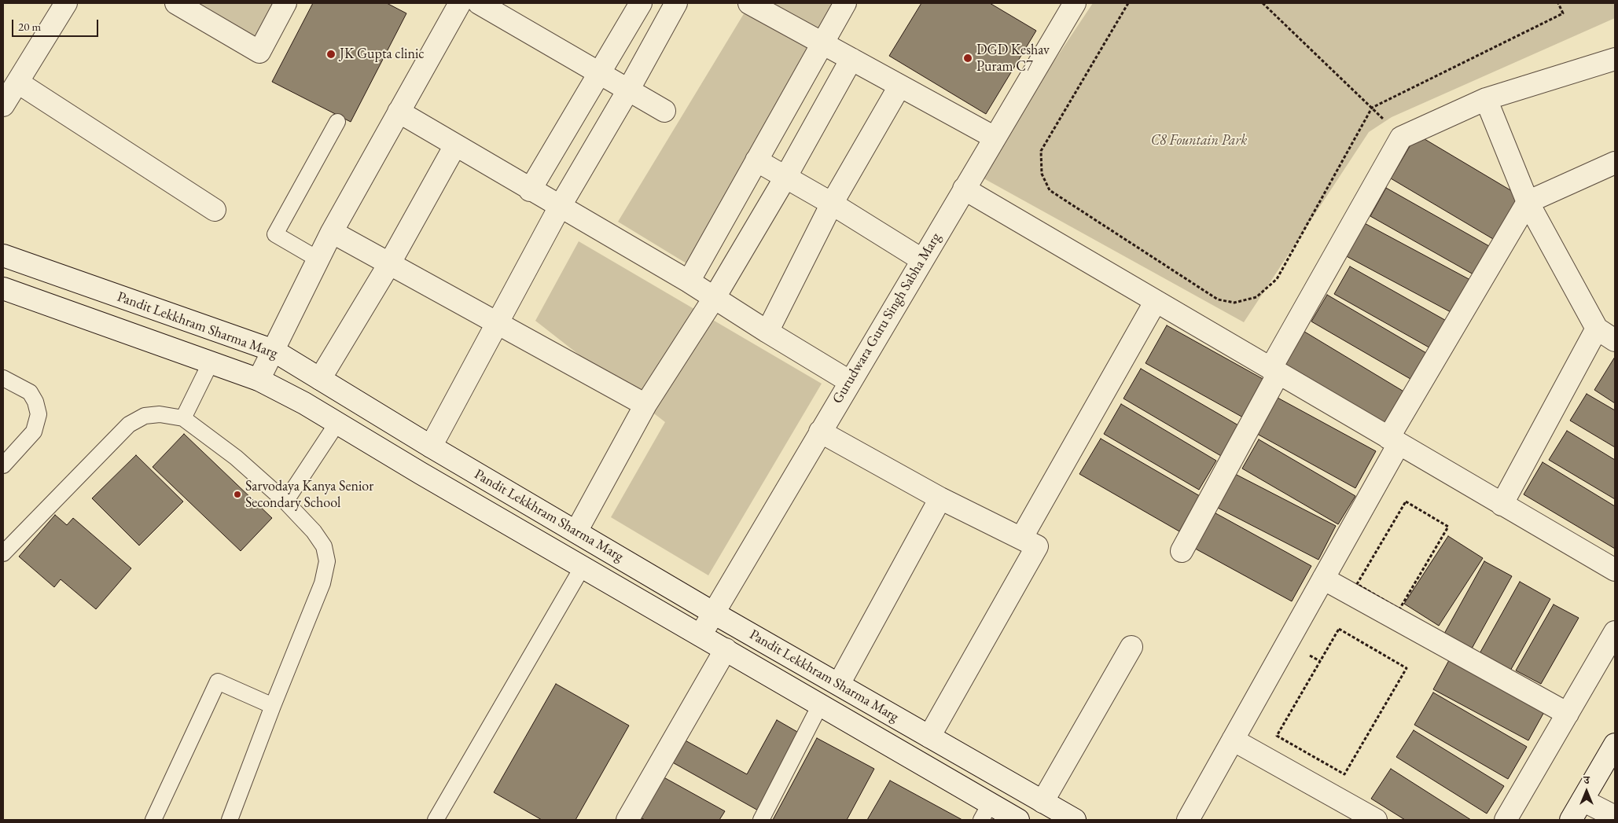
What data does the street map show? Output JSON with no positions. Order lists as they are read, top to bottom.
{
  "streets": {
    "street": ["Gurudwara Guru Singh Sabha Marg", "Pandit Lekkhram Sharma Marg"]
  },
  "crossings": [
    ["Gurudwara Guru Singh Sabha Marg", "Pandit Lekkhram Sharma Marg"]
  ],
  "parks": ["C8 Fountain Park"],
  "places": ["JK Gupta clinic", "DGD Keshav Puram C7", "Sarvodaya Kanya Senior Secondary School"],
  "scale_bar": "20 m",
  "north": "top"
}
